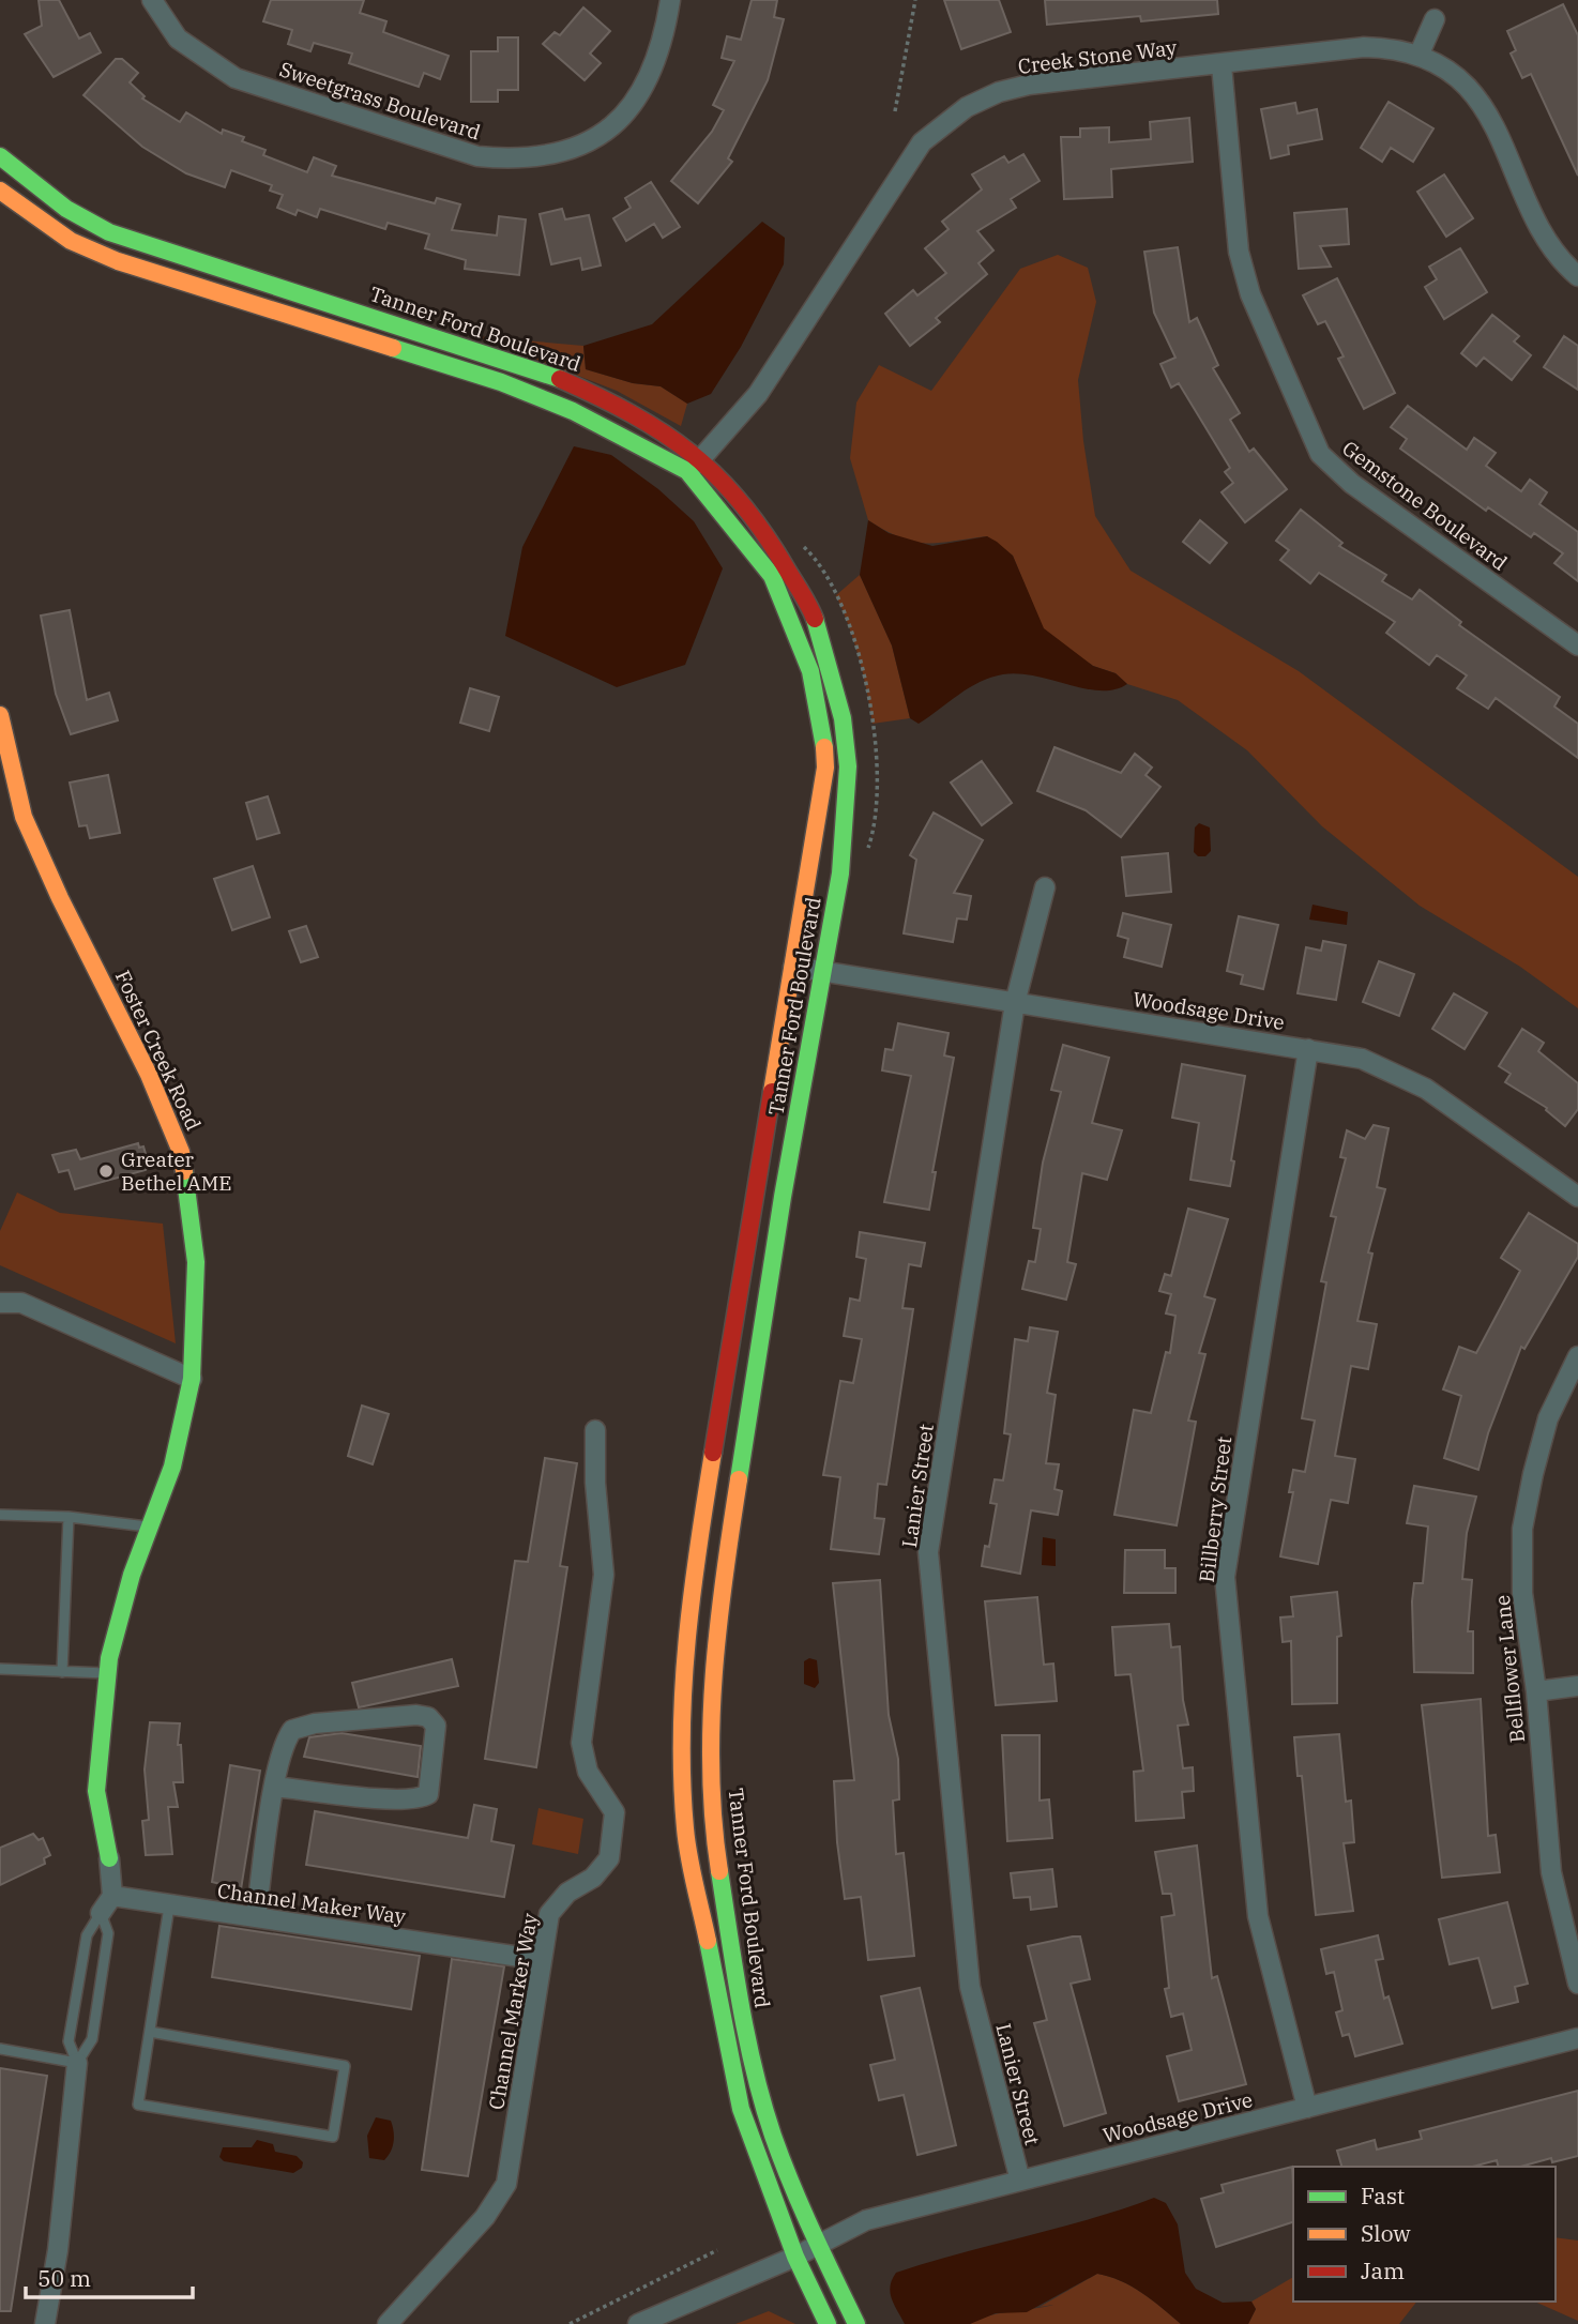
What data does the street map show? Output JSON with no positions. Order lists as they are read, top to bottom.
{
  "streets": {
    "street": [
      "Creek Stone Way",
      "Sweetgrass Boulevard",
      "Tanner Ford Boulevard",
      "Gemstone Boulevard",
      "Woodsage Drive",
      "Foster Creek Road",
      "Lanier Street",
      "Billberry Street",
      "Bellflower Lane",
      "Channel Maker Way",
      "Channel Marker Way"
    ]
  },
  "crossings": [
    ["Creek Stone Way", "Tanner Ford Boulevard"],
    ["Creek Stone Way", "Gemstone Boulevard"],
    ["Tanner Ford Boulevard", "Woodsage Drive"],
    ["Woodsage Drive", "Lanier Street"],
    ["Woodsage Drive", "Billberry Street"],
    ["Channel Maker Way", "Channel Marker Way"]
  ],
  "places": ["Greater Bethel AME"],
  "legend": ["Fast", "Slow", "Jam"],
  "scale_bar": "50 m"
}
